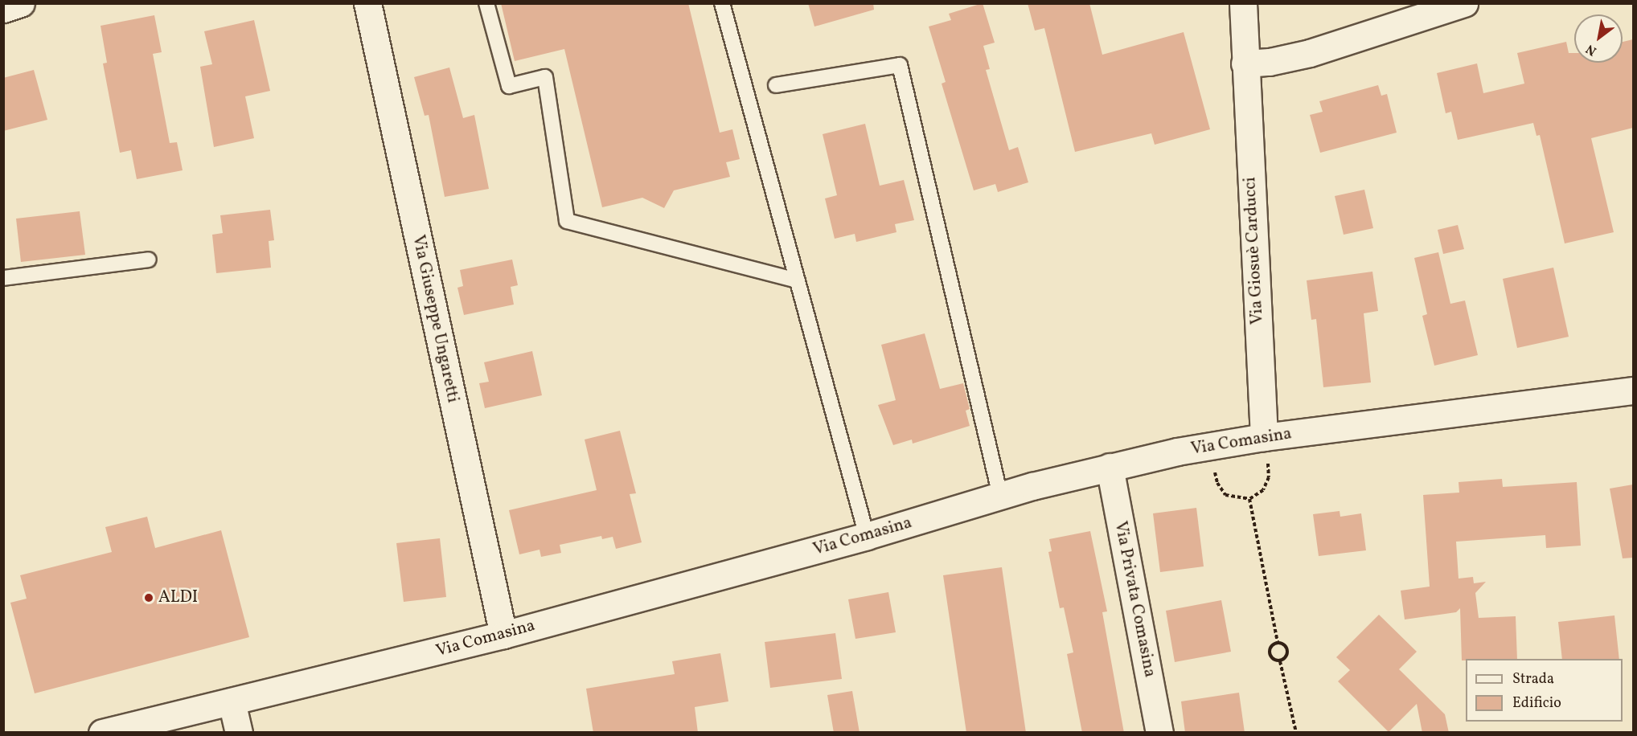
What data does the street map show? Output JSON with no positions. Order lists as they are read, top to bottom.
{
  "streets": {
    "street": [
      "Via Giosuè Carducci",
      "Via Giuseppe Ungaretti",
      "Via Comasina",
      "Via Privata Comasina"
    ]
  },
  "crossings": [
    ["Via Giosuè Carducci", "Via Comasina"],
    ["Via Giuseppe Ungaretti", "Via Comasina"],
    ["Via Comasina", "Via Privata Comasina"]
  ],
  "places": ["ALDI"],
  "legend": ["Strada", "Edificio"],
  "north": "bottom left"
}
